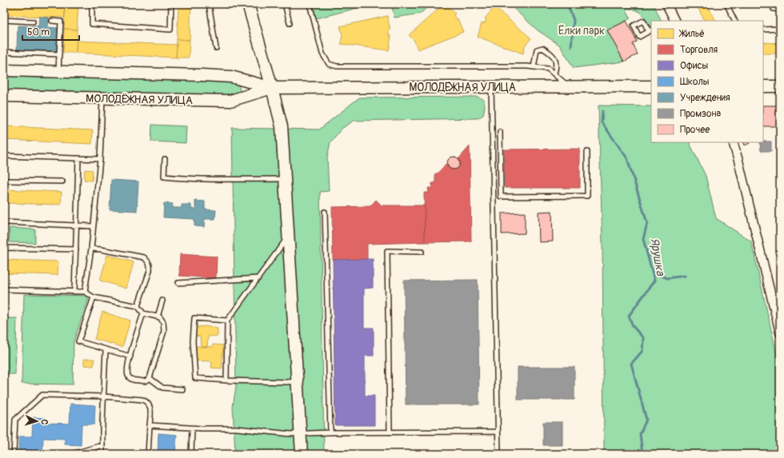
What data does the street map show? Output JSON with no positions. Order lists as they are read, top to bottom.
{
  "streets": {
    "main road": ["МОЛОДЁЖНАЯ УЛИЦА"]
  },
  "water": ["Ярушка"],
  "parks": ["Ёлки парк"],
  "legend": [
    "Жильё",
    "Торговля",
    "Офисы",
    "Школы",
    "Учреждения",
    "Промзона",
    "Прочее"
  ],
  "scale_bar": "50 m",
  "north": "right"
}
